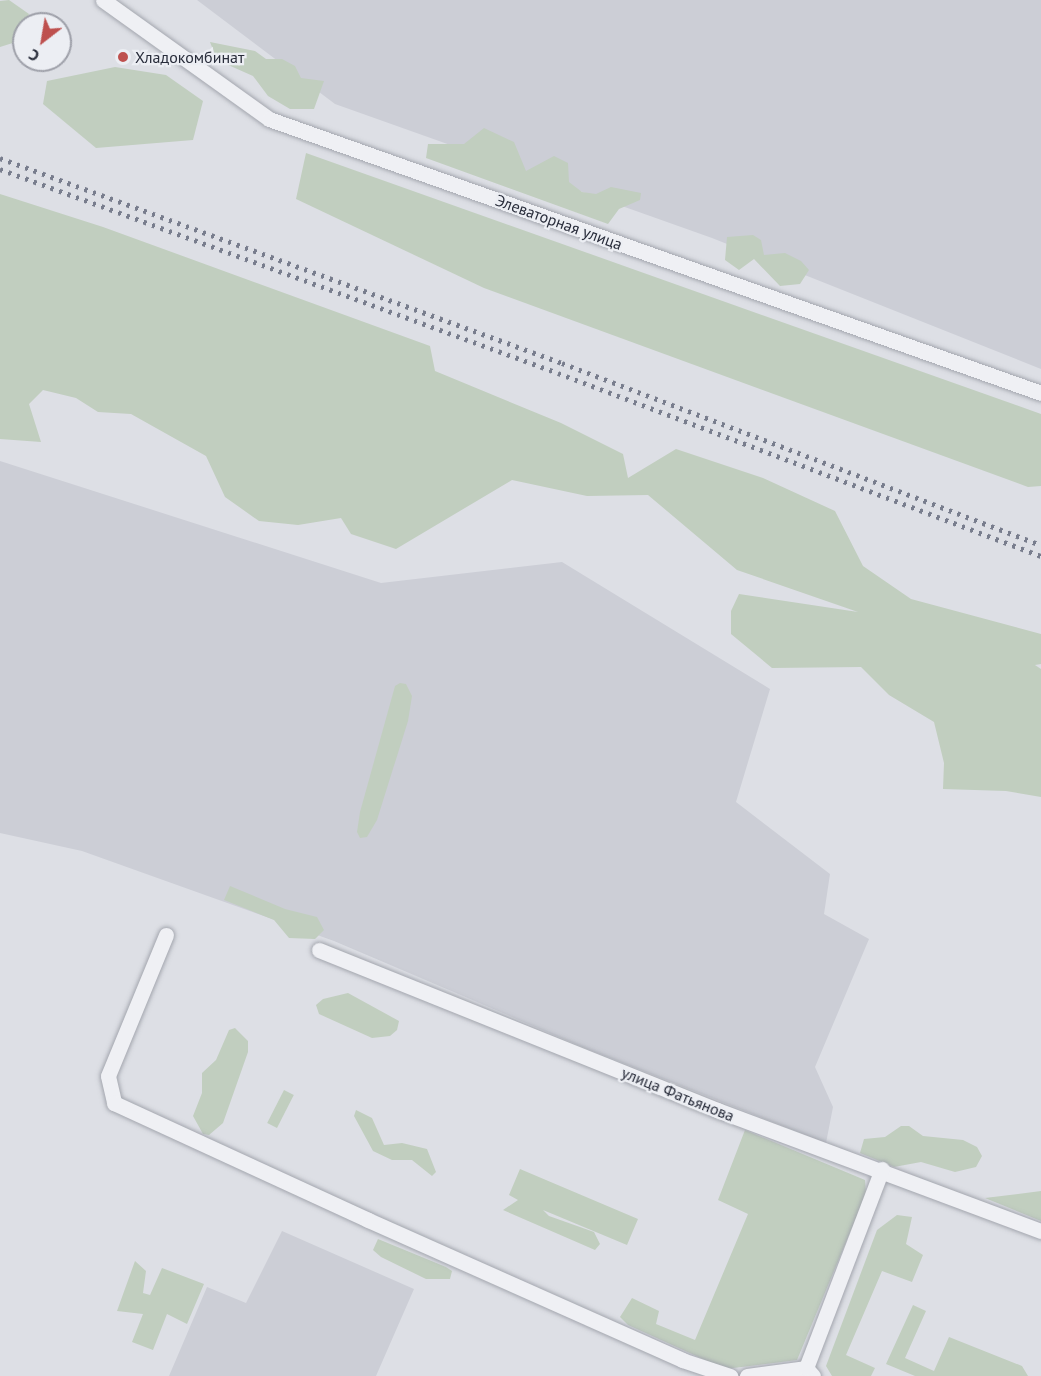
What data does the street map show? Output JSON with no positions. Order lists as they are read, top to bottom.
{
  "streets": {
    "street": ["Элеваторная улица", "улица Фатьянова"]
  },
  "places": ["Хладокомбинат"],
  "north": "bottom left"
}
